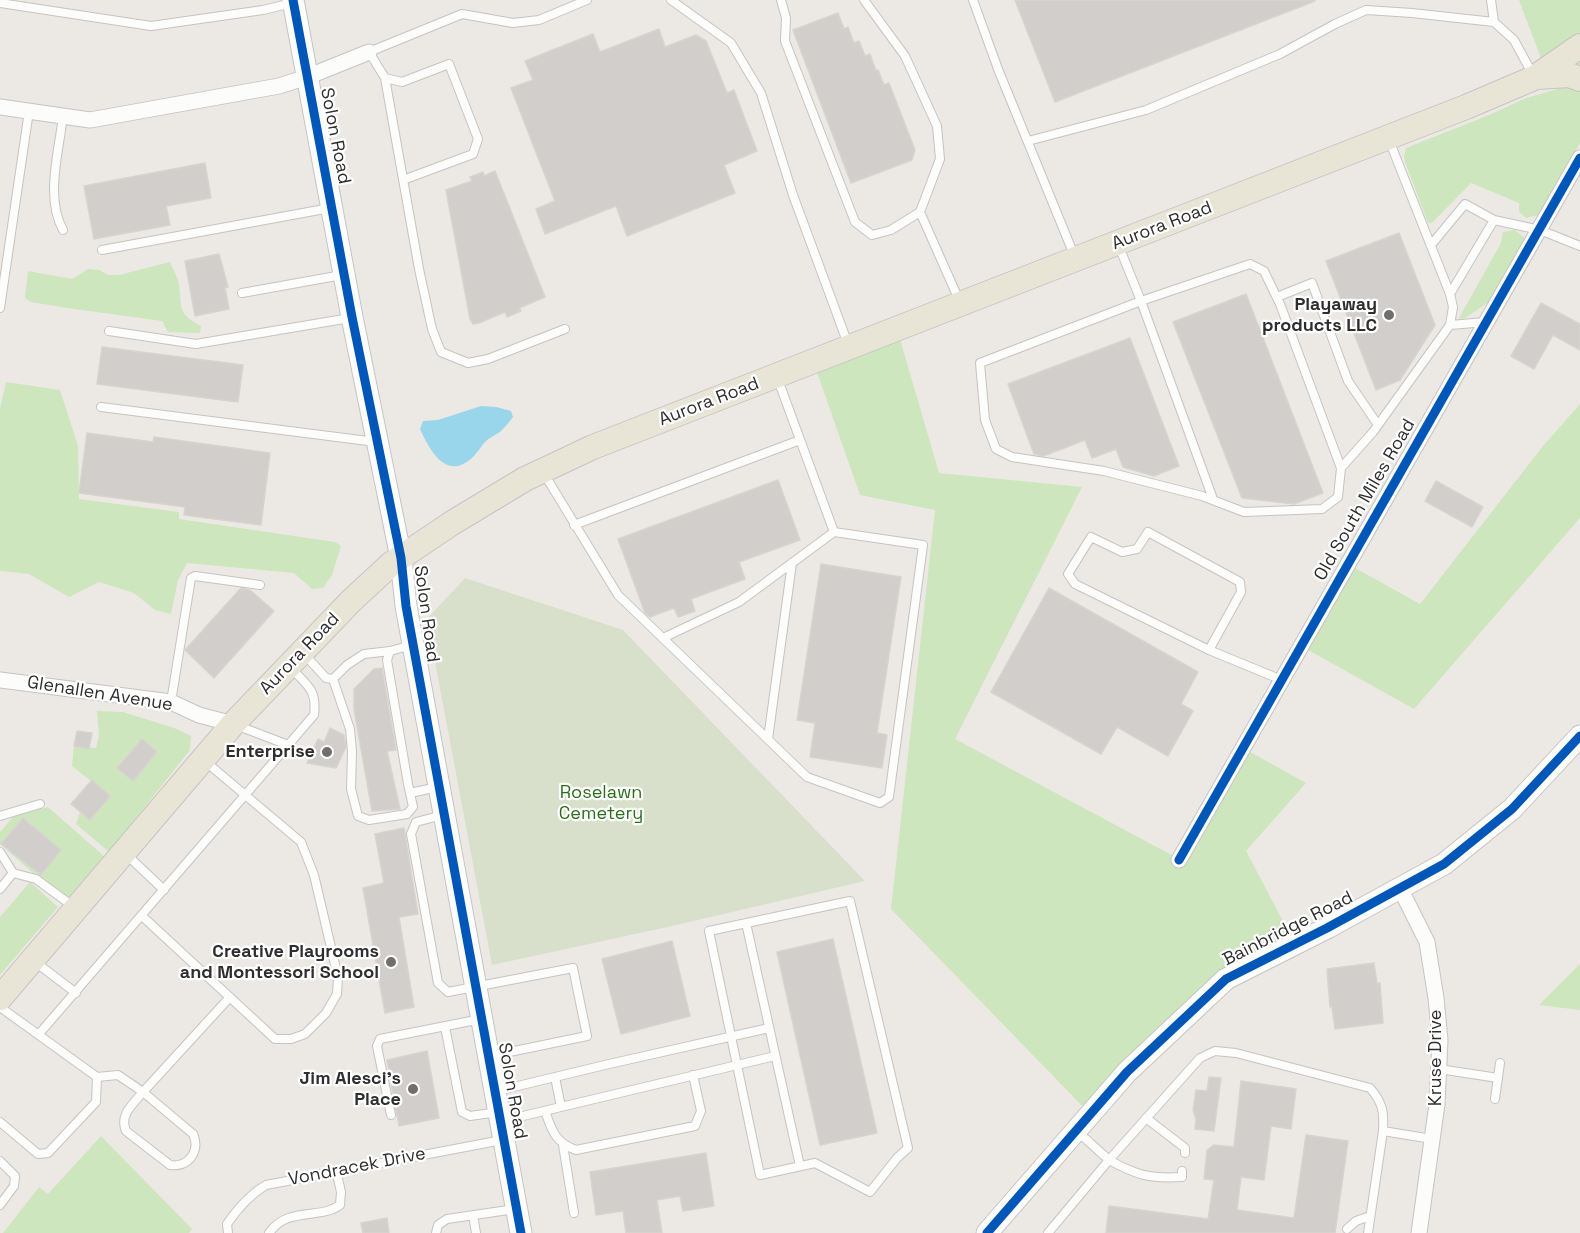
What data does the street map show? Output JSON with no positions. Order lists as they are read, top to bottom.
{
  "streets": {
    "main road": ["Aurora Road"],
    "street": [
      "Solon Road",
      "Old South Miles Road",
      "Glenallen Avenue",
      "Bainbridge Road",
      "Kruse Drive"
    ],
    "lane": ["Vondracek Drive"]
  },
  "crossings": [
    ["Solon Road", "Aurora Road"],
    ["Solon Road", "Vondracek Drive"],
    ["Aurora Road", "Glenallen Avenue"],
    ["Bainbridge Road", "Kruse Drive"]
  ],
  "parks": ["Roselawn Cemetery"],
  "places": [
    "Playaway products LLC",
    "Enterprise",
    "Creative Playrooms and Montessori School",
    "Jim Alesci's Place"
  ]
}
